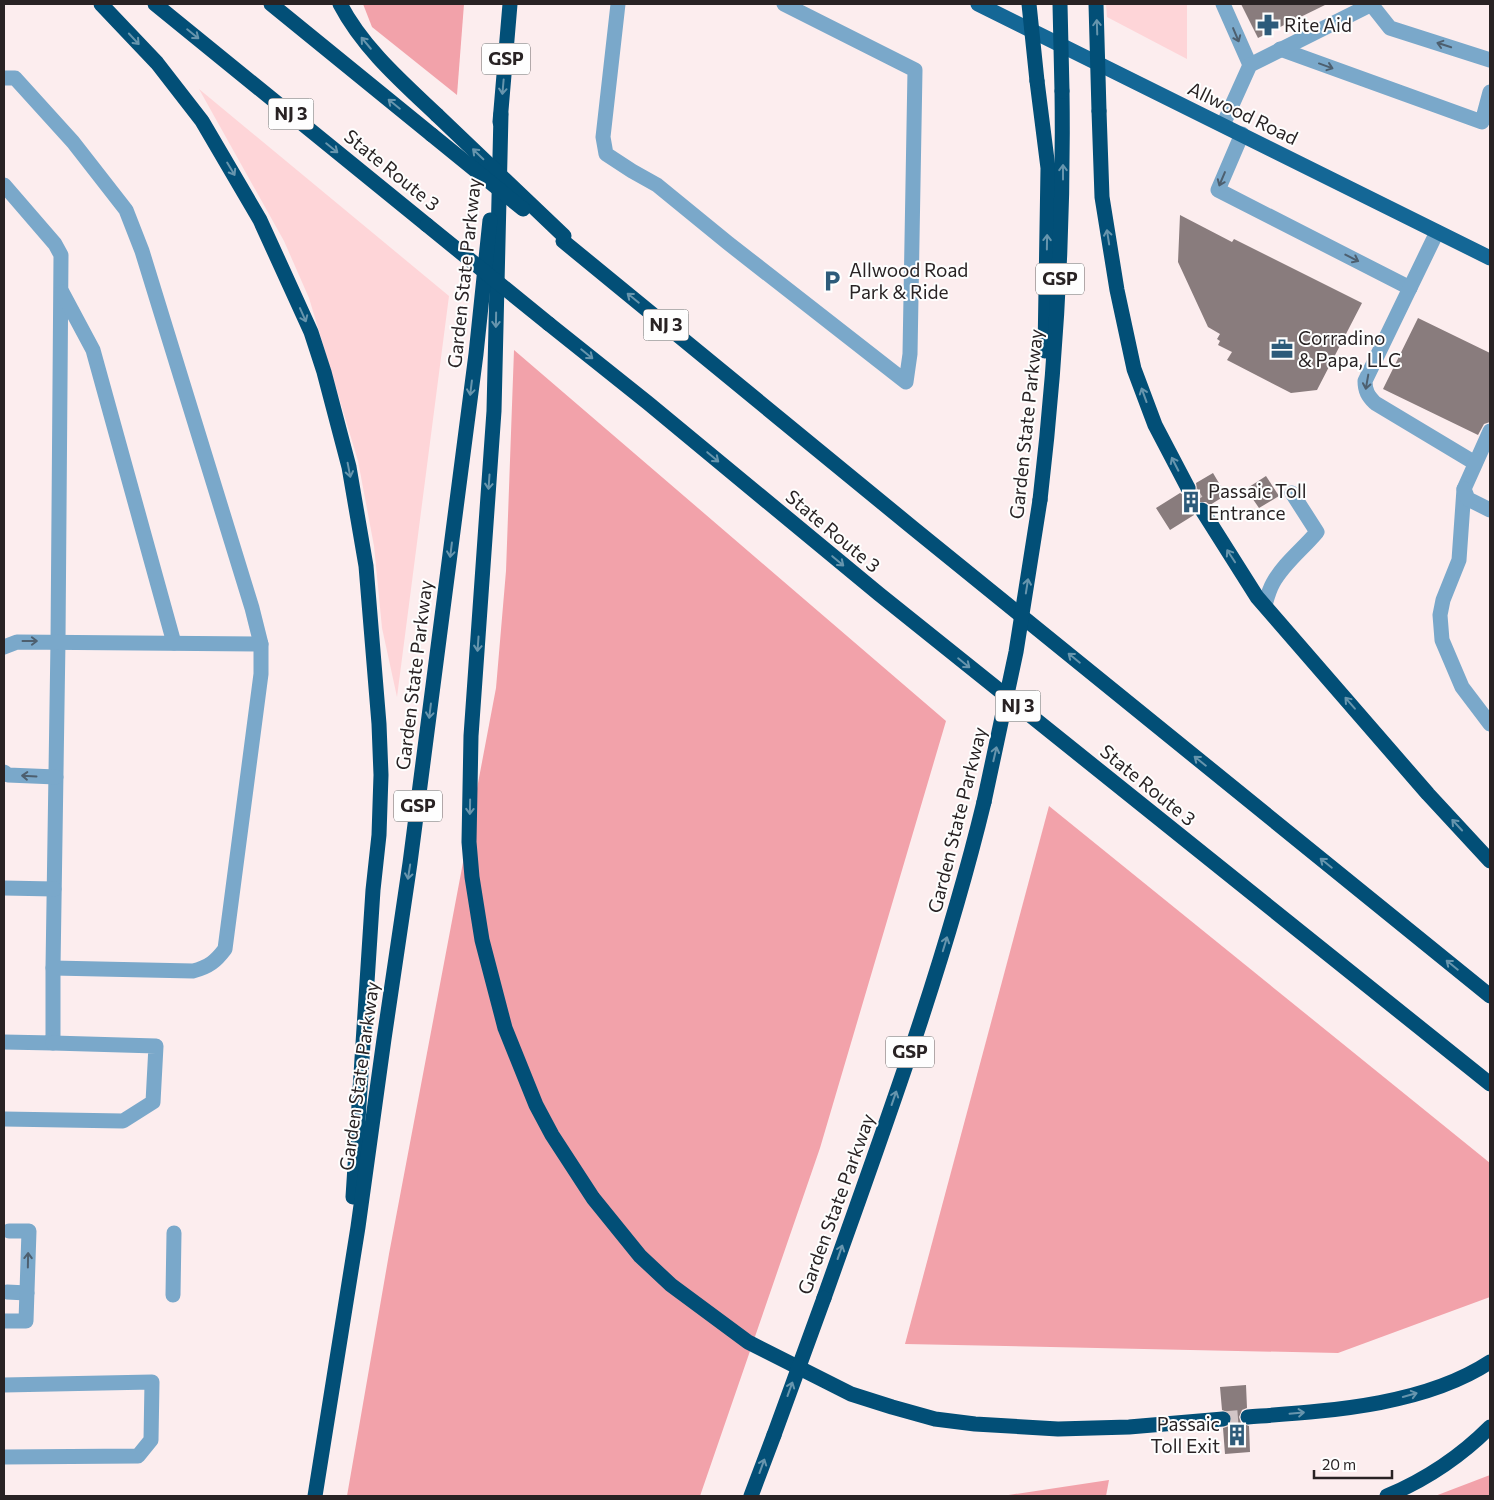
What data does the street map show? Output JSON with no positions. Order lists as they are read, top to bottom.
{
  "streets": {
    "highway": [
      "GSP",
      "NJ 3",
      "State Route 3",
      "Garden State Parkway"
    ],
    "main road": ["Allwood Road"]
  },
  "places": {
    "pharmacy": ["Rite Aid"],
    "parking": ["Allwood Road Park & Ride"],
    "office": ["Corradino & Papa, LLC"],
    "building": ["Passaic Toll Entrance", "Passaic Toll Exit"]
  },
  "scale_bar": "20 m"
}
